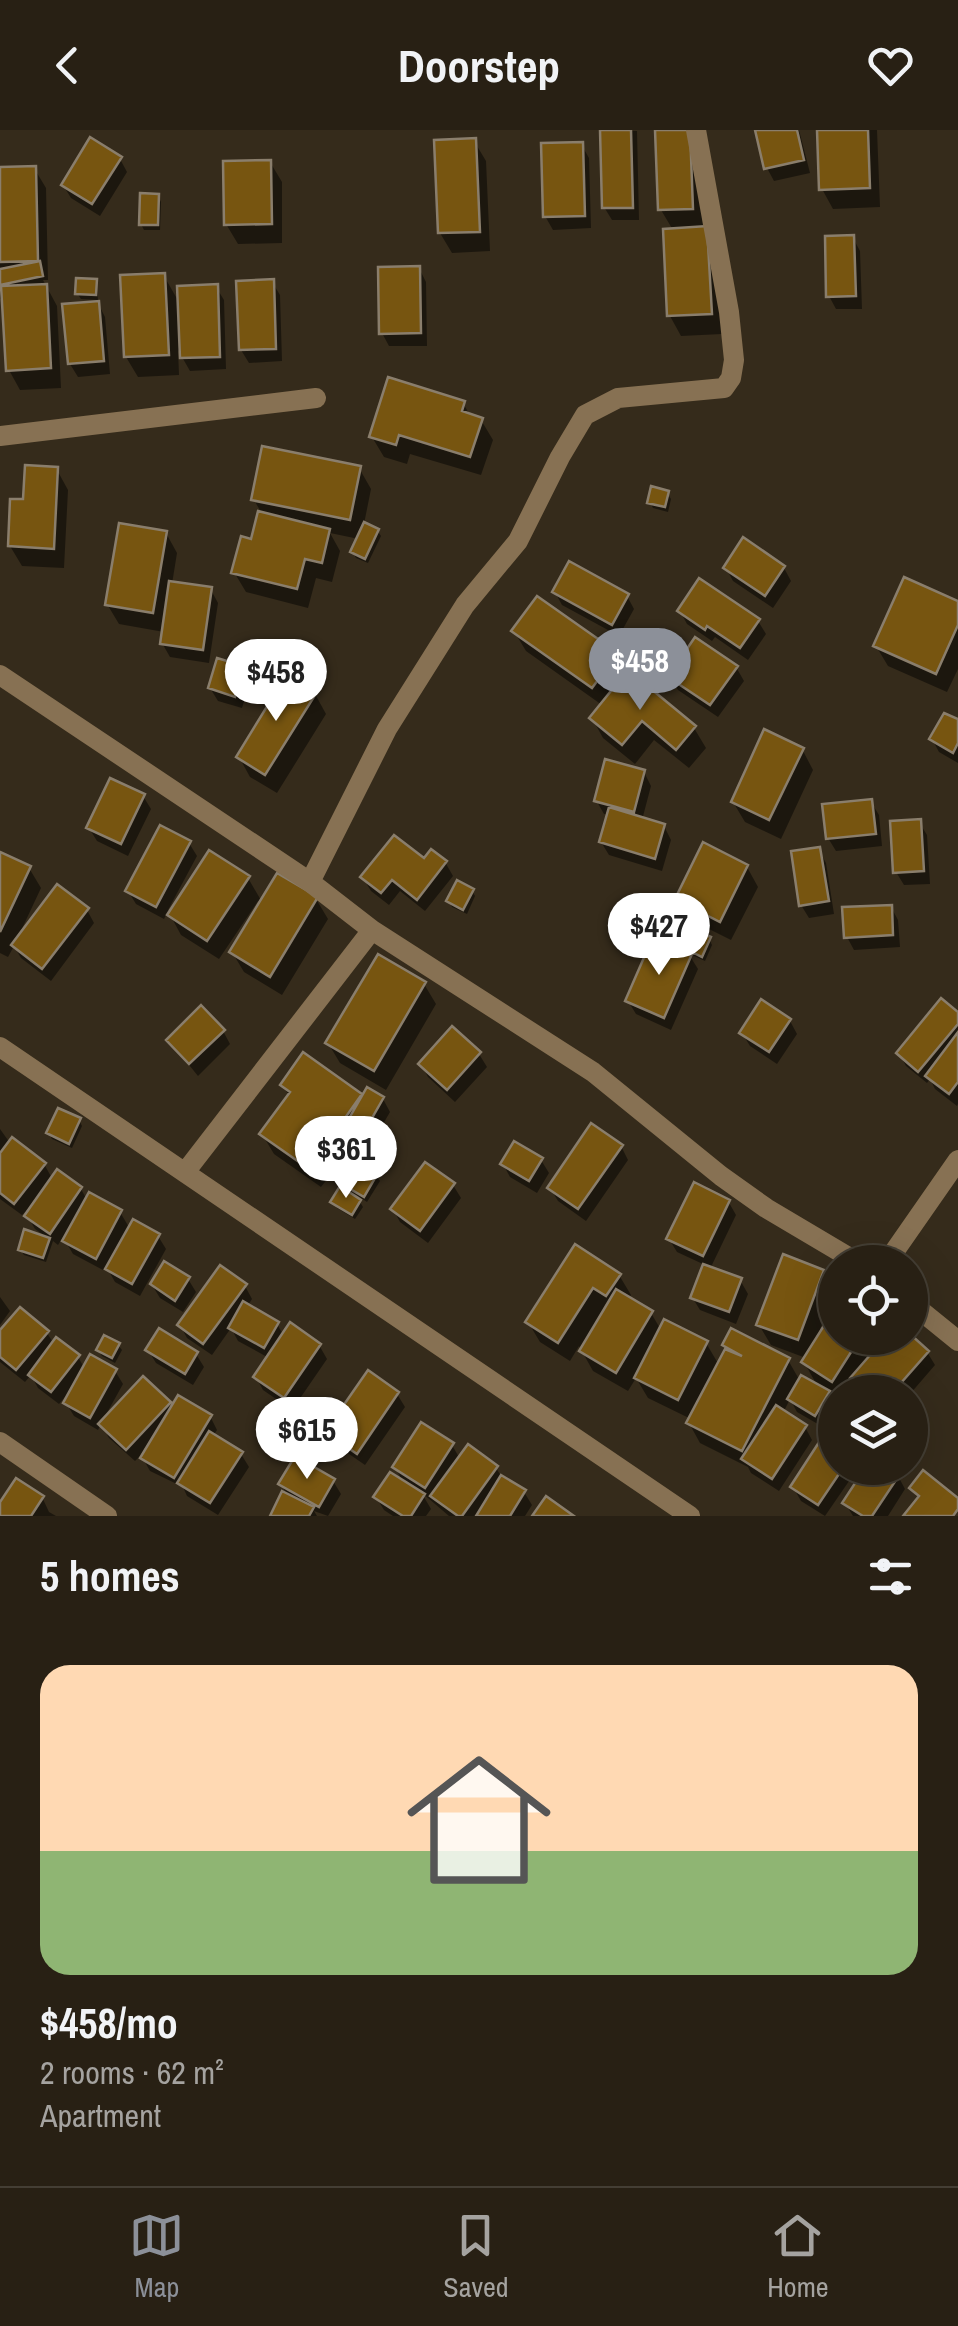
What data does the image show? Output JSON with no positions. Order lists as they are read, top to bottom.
{
  "page": {
    "header": "Doorstep",
    "price": [
      "$458",
      "$458",
      "$427",
      "$361",
      "$615"
    ],
    "heading": "5 homes",
    "list": [
      {
        "name": "$458/mo",
        "note": "2 rooms · 62 m² · Apartment"
      }
    ],
    "tabs": ["Map", "Saved", "Home"]
  }
}
